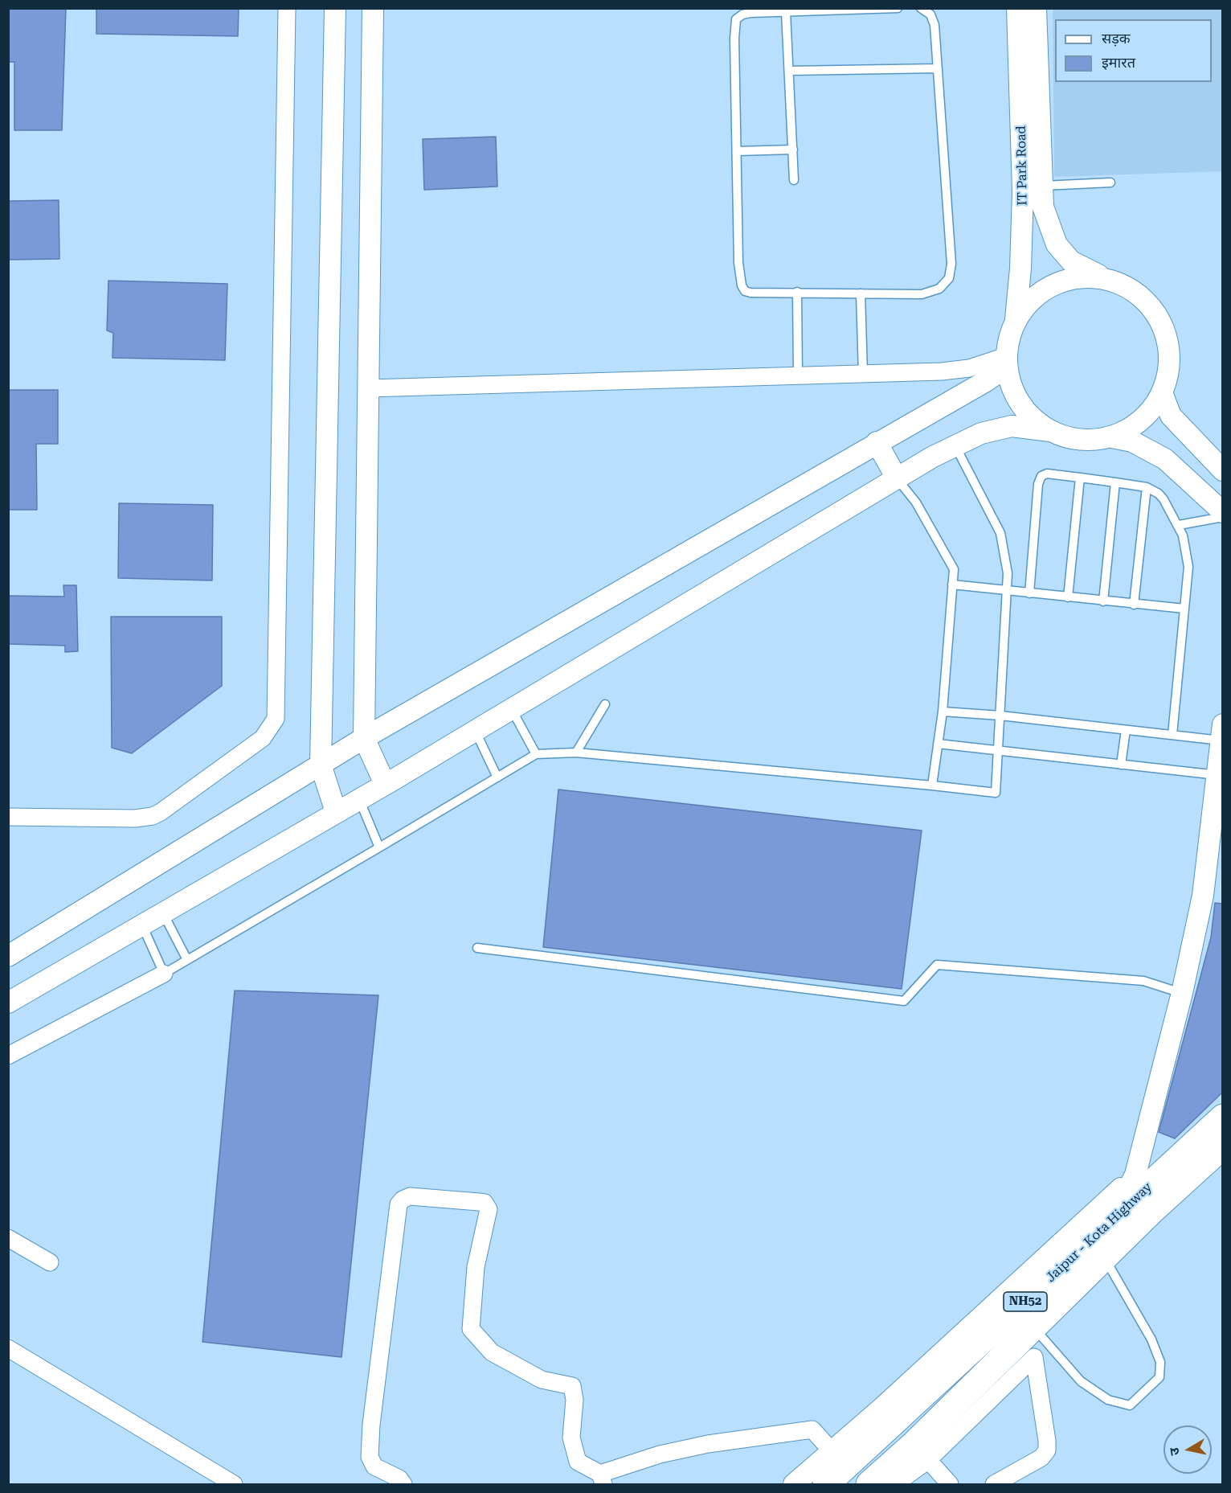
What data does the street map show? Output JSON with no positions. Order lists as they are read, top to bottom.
{
  "streets": {
    "highway": ["Jaipur - Kota Highway", "NH52"],
    "street": ["IT Park Road"]
  },
  "legend": ["सड़क", "इमारत"],
  "north": "left"
}
